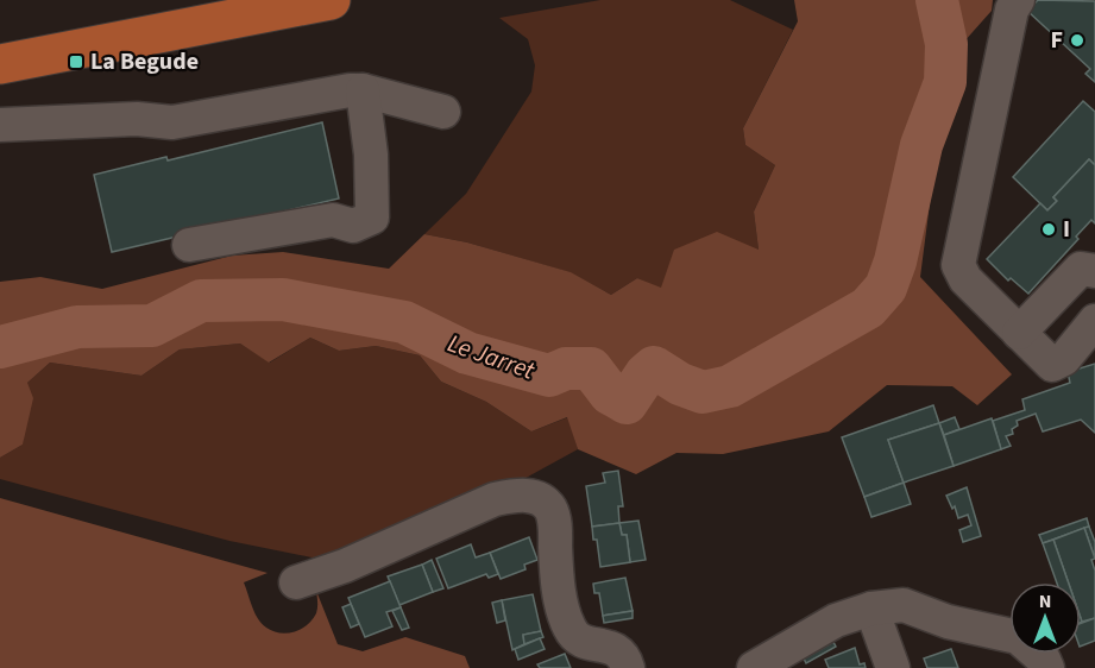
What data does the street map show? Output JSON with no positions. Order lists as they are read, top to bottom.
{
  "water": ["Le Jarret"],
  "places": {
    "other": ["F", "I"],
    "transit": ["La Begude"]
  },
  "north": "top"
}
